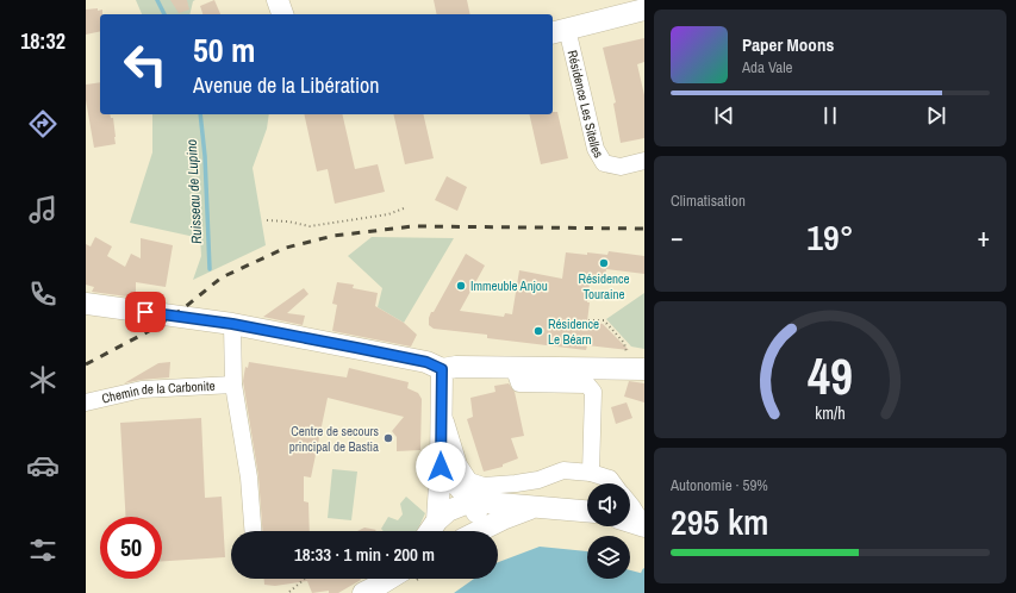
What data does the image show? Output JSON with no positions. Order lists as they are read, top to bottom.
{
  "streets": {
    "street": ["Résidence Les Sitelles", "Chemin de la Carbonite"]
  },
  "water": ["Ruisseau de Lupino"],
  "places": [
    "Résidence Touraine",
    "Immeuble Anjou",
    "Résidence Le Béarn",
    "Centre de secours principal de Bastia"
  ],
  "page": {
    "tabs": "18:32",
    "turn": ["50 m", "Avenue de la Libération"],
    "song": ["Paper Moons", "Ada Vale"],
    "tile": [
      "Climatisation",
      ["Autonomie · 59%", "295 km"]
    ],
    "heat": ["−", "19°", "+"],
    "limit": "50",
    "trip": "18:33 · 1 min · 200 m",
    "gauge": ["49", "km/h"]
  }
}
